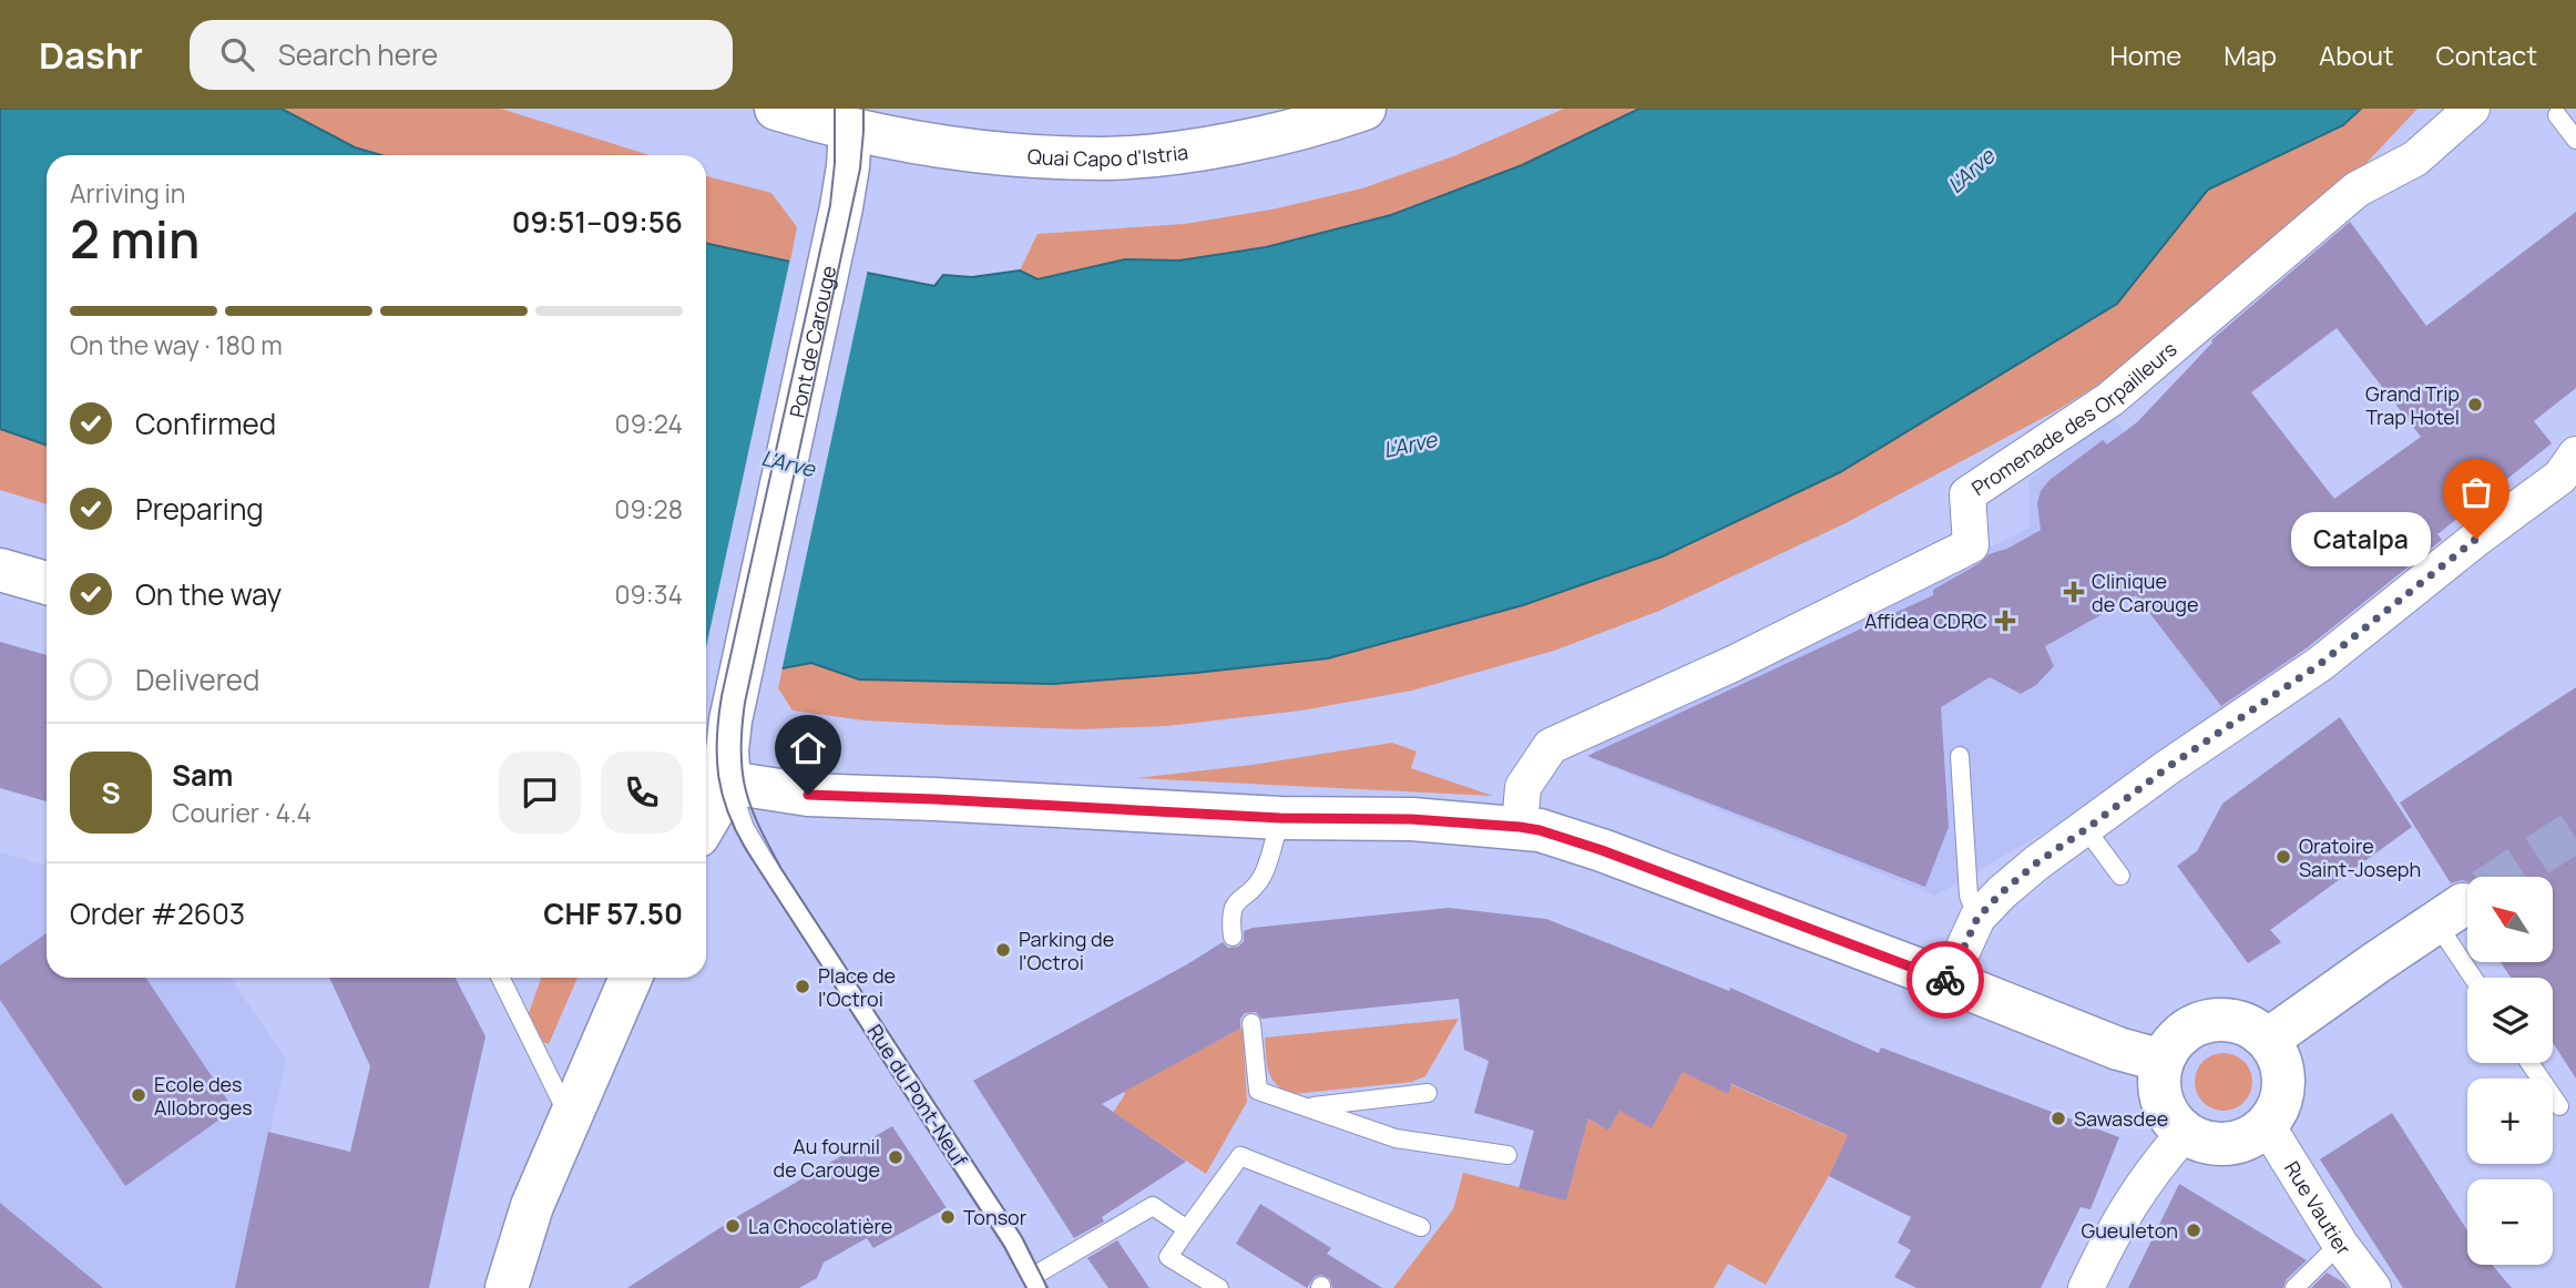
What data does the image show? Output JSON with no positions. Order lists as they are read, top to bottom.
{
  "streets": {
    "street": [
      "Quai Capo d'Istria",
      "Pont de Carouge",
      "Promenade des Orpailleurs",
      "Rue Vautier"
    ],
    "lane": ["Rue du Pont-Neuf"]
  },
  "crossings": [
    ["Quai Capo d'Istria", "Pont de Carouge"],
    ["Pont de Carouge", "Rue du Pont-Neuf"]
  ],
  "water": ["L'Arve"],
  "places": {
    "other": [
      "Grand Trip Trap Hotel",
      "Catalpa",
      "Oratoire Saint-Joseph",
      "Parking de l'Octroi",
      "Place de l'Octroi",
      "Ecole des Allobroges",
      "Sawasdee",
      "Au fournil de Carouge",
      "Tonsor",
      "La Chocolatière",
      "Gueuleton"
    ],
    "health": ["Clinique de Carouge", "Affidea CDRC"]
  },
  "north": "top left",
  "page": {
    "header": "Dashr",
    "search": "Search here",
    "nav": [
      "Home",
      "Map",
      "About",
      "Contact"
    ],
    "heading": ["2 min", "Arriving in", "09:51–09:56"],
    "panel": [
      "Sam",
      "Courier · 4.4",
      "Order #2603",
      "CHF 57.50"
    ],
    "bar": "On the way · 180 m",
    "list": [
      ["Confirmed", "09:24"],
      ["Preparing", "09:28"],
      ["On the way", "09:34"],
      "Delivered"
    ],
    "bubble": "Catalpa",
    "round": "S",
    "map_buttons": ["+", "−"]
  }
}
